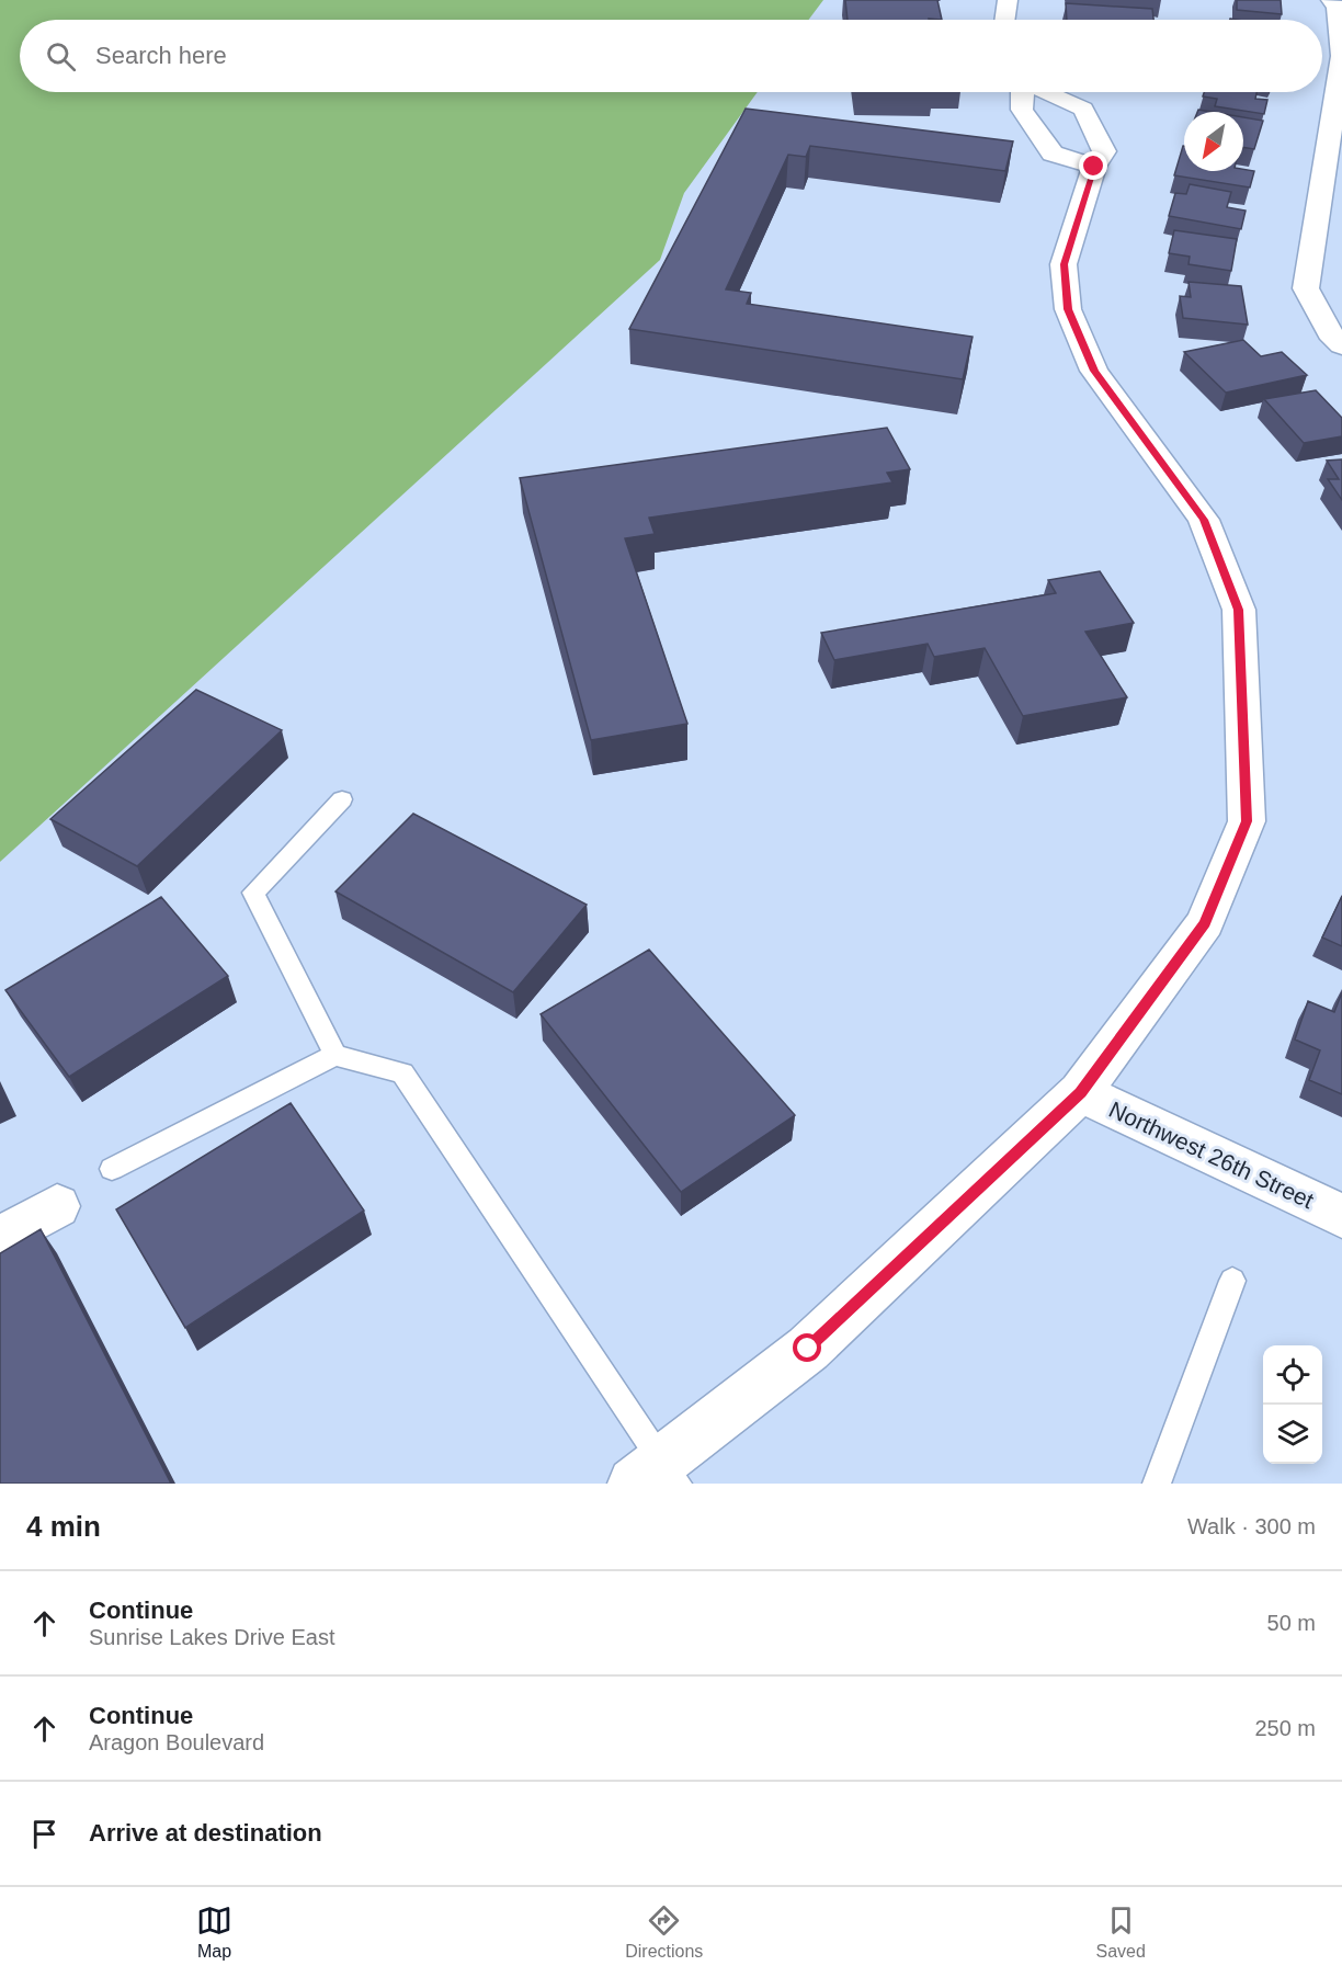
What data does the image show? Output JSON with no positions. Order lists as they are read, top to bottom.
{
  "streets": {
    "street": ["Northwest 26th Street"]
  },
  "north": "bottom left",
  "page": {
    "search": "Search here",
    "heading": ["4 min", "Walk · 300 m"],
    "list": [
      ["Continue", "Sunrise Lakes Drive East", "50 m"],
      ["Continue", "Aragon Boulevard", "250 m"],
      "Arrive at destination"
    ],
    "nav": ["Map", "Directions", "Saved"]
  }
}
